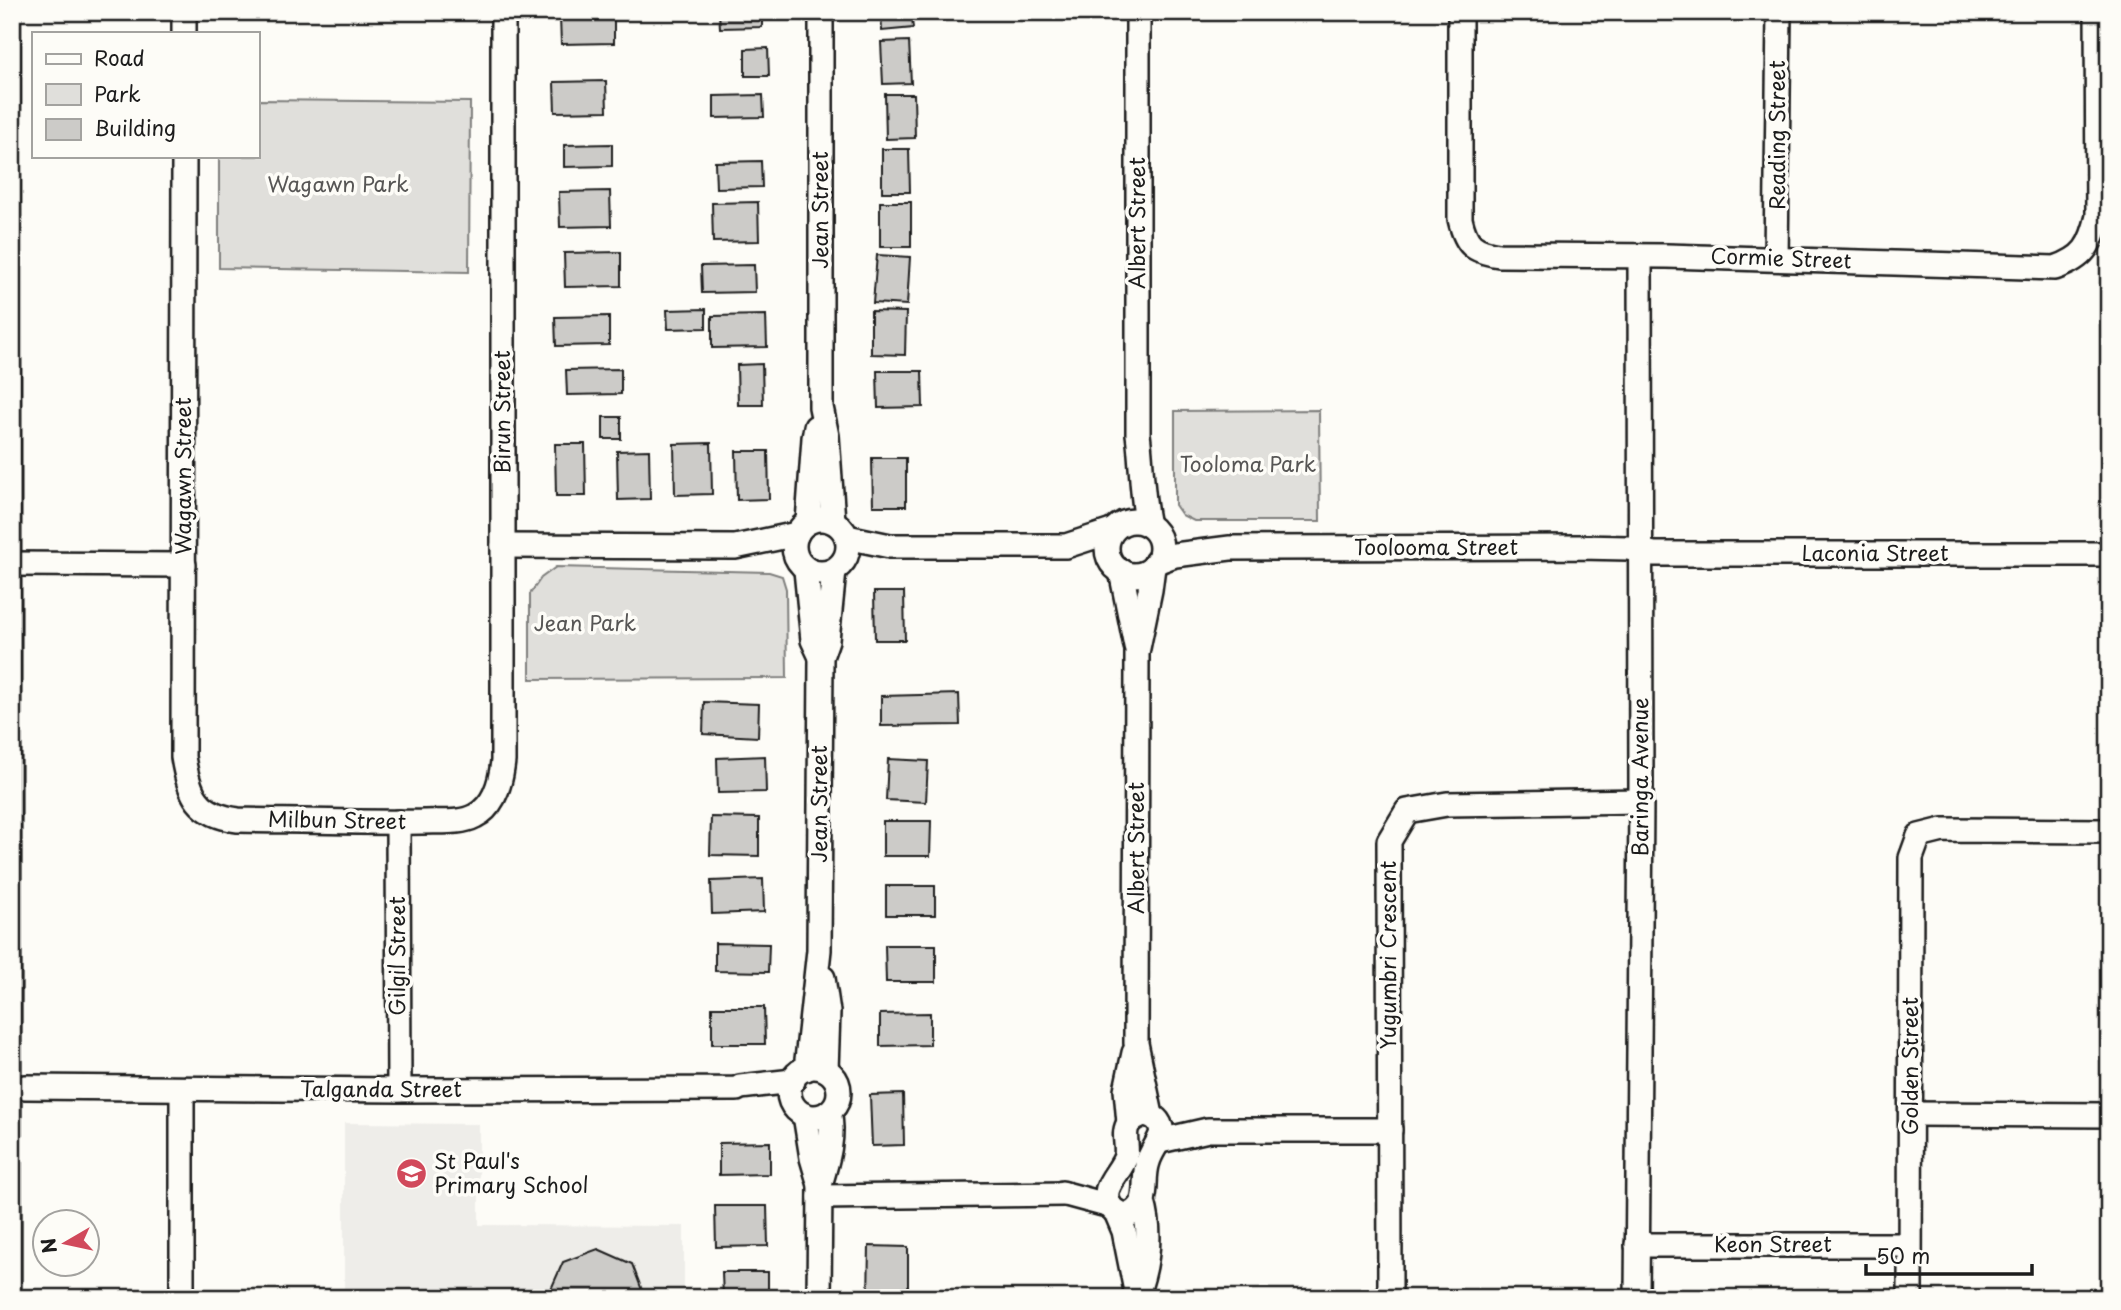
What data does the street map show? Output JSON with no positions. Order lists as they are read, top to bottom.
{
  "streets": {
    "street": [
      "Reading Street",
      "Jean Street",
      "Albert Street",
      "Cormie Street",
      "Birun Street",
      "Wagawn Street",
      "Toolooma Street",
      "Laconia Street",
      "Baringa Avenue",
      "Milbun Street",
      "Yugumbri Crescent",
      "Gilgil Street",
      "Golden Street",
      "Talganda Street",
      "Keon Street"
    ]
  },
  "crossings": [
    ["Reading Street", "Cormie Street"],
    ["Jean Street", "Talganda Street"],
    ["Albert Street", "Toolooma Street"],
    ["Cormie Street", "Baringa Avenue"],
    ["Birun Street", "Milbun Street"],
    ["Wagawn Street", "Milbun Street"],
    ["Toolooma Street", "Laconia Street"],
    ["Toolooma Street", "Baringa Avenue"],
    ["Laconia Street", "Baringa Avenue"],
    ["Baringa Avenue", "Yugumbri Crescent"],
    ["Baringa Avenue", "Keon Street"],
    ["Milbun Street", "Gilgil Street"],
    ["Gilgil Street", "Talganda Street"],
    ["Golden Street", "Keon Street"]
  ],
  "parks": ["Wagawn Park", "Tooloma Park", "Jean Park"],
  "places": {
    "school or university": ["St Paul's Primary School"]
  },
  "legend": ["Road", "Park", "Building"],
  "scale_bar": "50 m",
  "north": "left"
}
